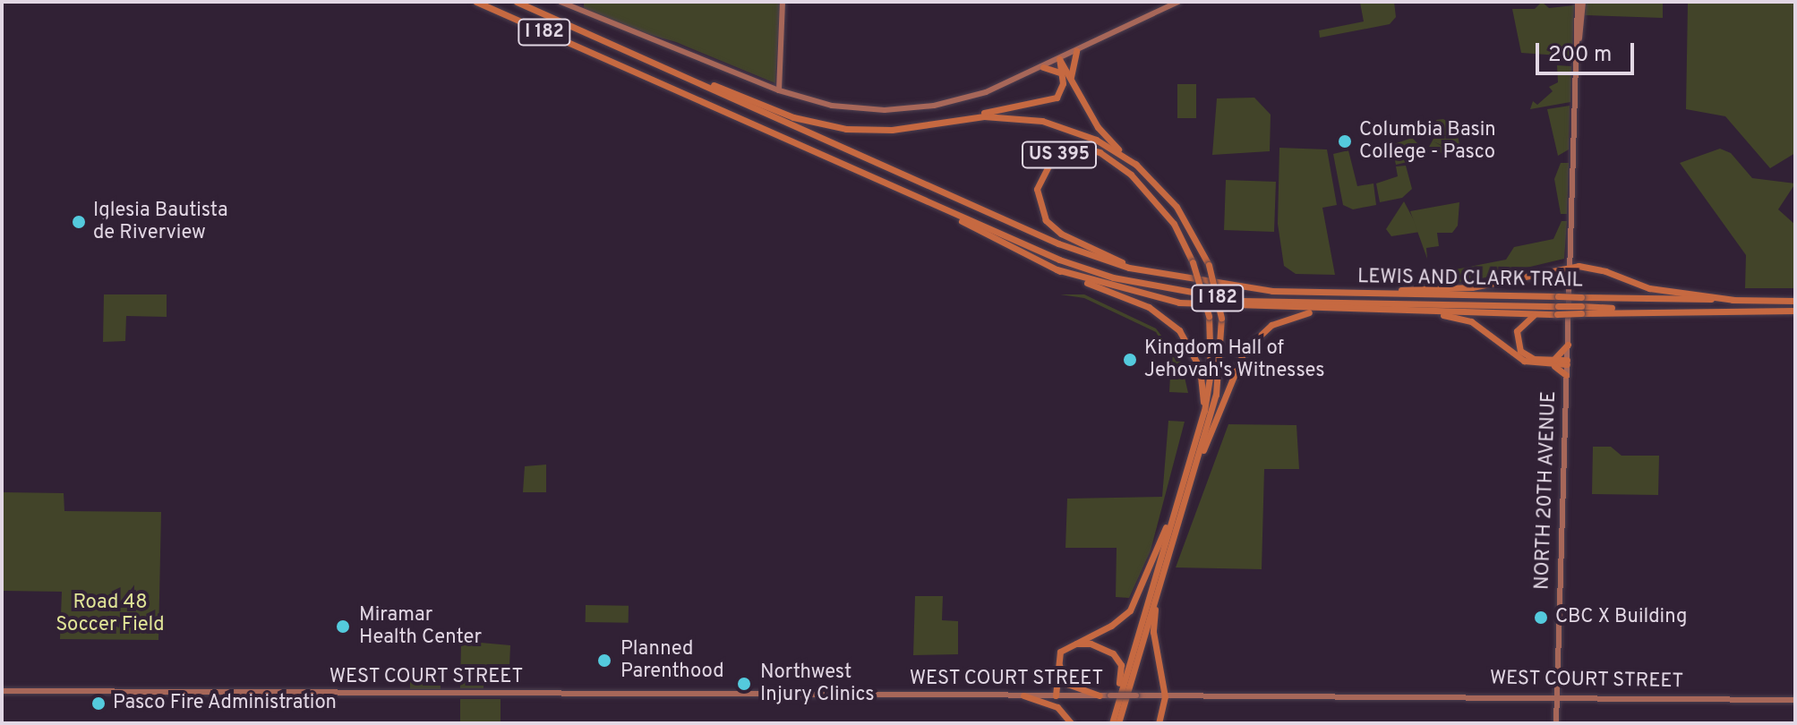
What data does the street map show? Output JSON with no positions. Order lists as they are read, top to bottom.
{
  "streets": {
    "highway": ["I 182", "US 395", "LEWIS AND CLARK TRAIL"],
    "main road": ["NORTH 20TH AVENUE", "WEST COURT STREET"]
  },
  "crossings": [
    ["I 182", "US 395"],
    ["I 182", "LEWIS AND CLARK TRAIL"],
    ["US 395", "LEWIS AND CLARK TRAIL"],
    ["NORTH 20TH AVENUE", "WEST COURT STREET"]
  ],
  "parks": ["Road 48 Soccer Field"],
  "places": [
    "Columbia Basin College - Pasco",
    "Iglesia Bautista de Riverview",
    "Kingdom Hall of Jehovah's Witnesses",
    "CBC X Building",
    "Miramar Health Center",
    "Planned Parenthood",
    "Northwest Injury Clinics",
    "Pasco Fire Administration"
  ],
  "scale_bar": "200 m"
}
